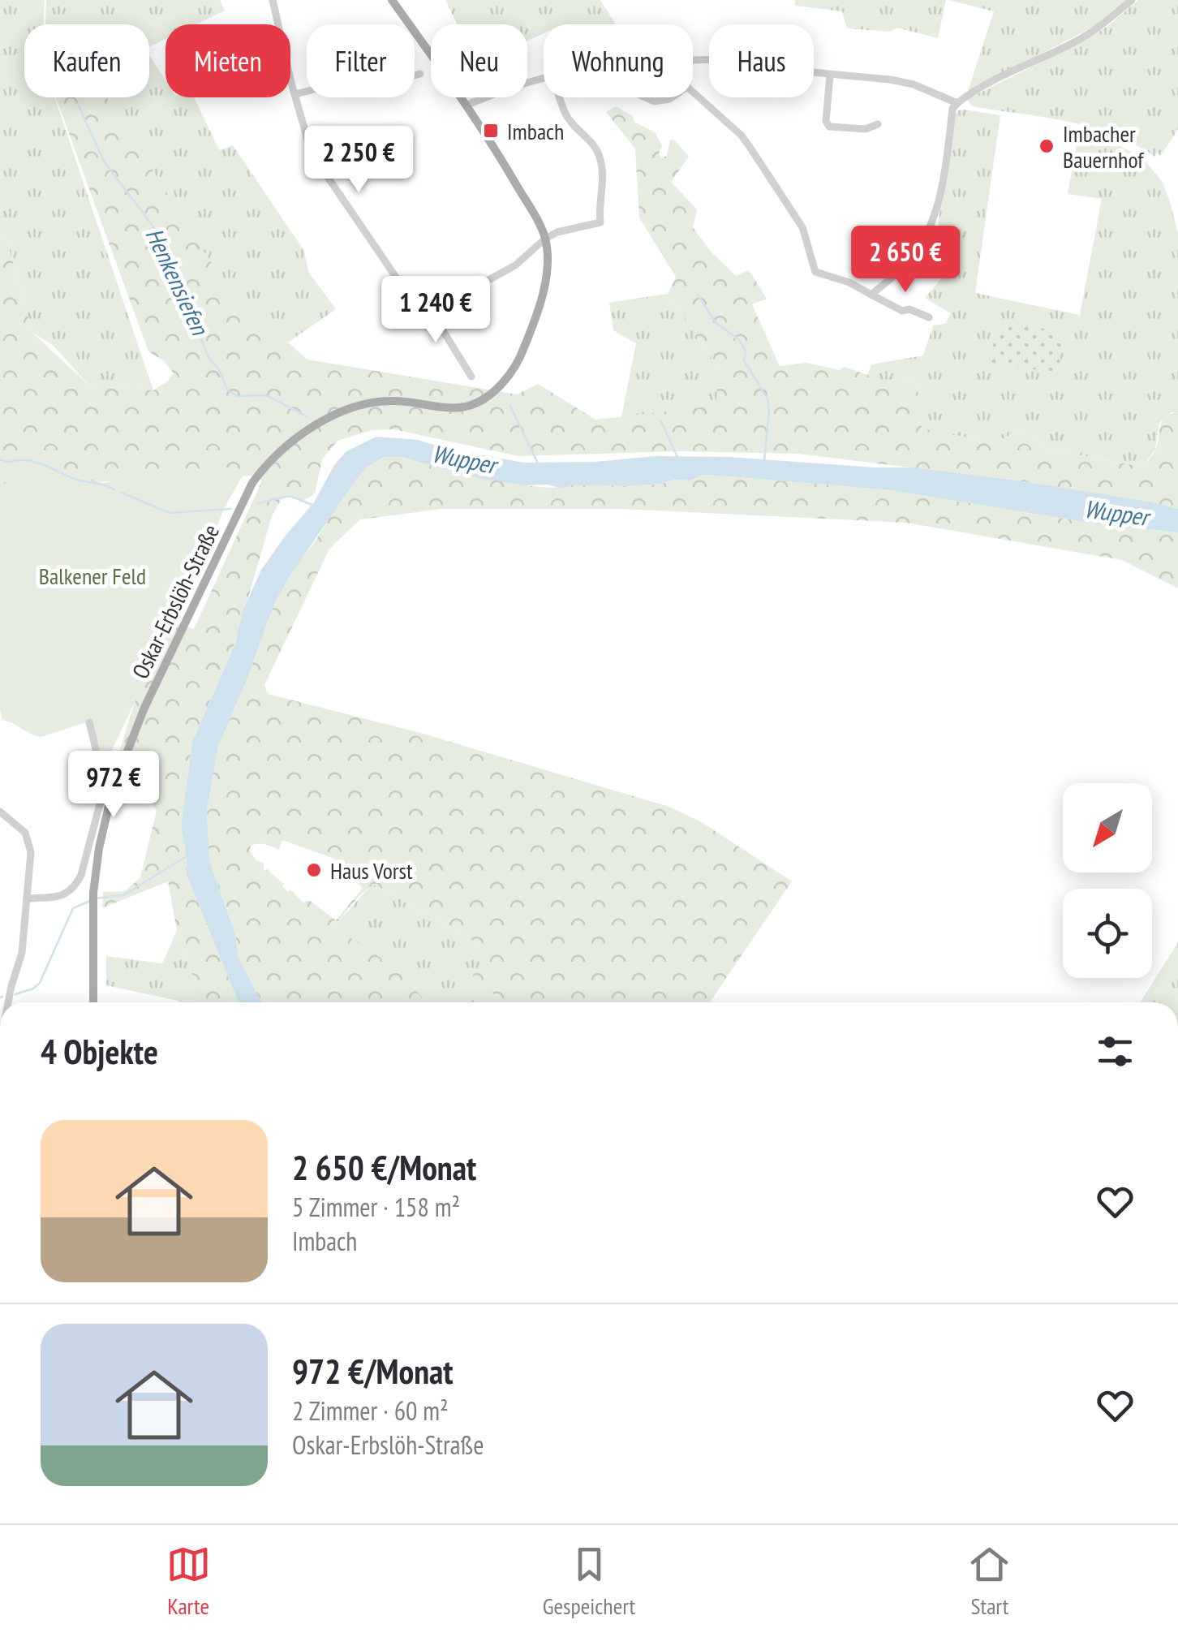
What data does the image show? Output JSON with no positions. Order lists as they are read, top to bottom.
{
  "streets": {
    "main road": ["Oskar-Erbslöh-Straße"]
  },
  "water": ["Henkensiefen", "Wupper"],
  "parks": ["Balkener Feld"],
  "places": {
    "transit": ["Imbach"],
    "other": ["Imbacher Bauernhof", "Haus Vorst"]
  },
  "north": "bottom left",
  "page": {
    "chip": [
      "Kaufen",
      "Mieten",
      "Filter",
      "Neu",
      "Wohnung",
      "Haus"
    ],
    "price": [
      "2 250 €",
      "2 650 €",
      "1 240 €",
      "972 €"
    ],
    "heading": "4 Objekte",
    "list": [
      {
        "name": "2 650 €/Monat",
        "note": "5 Zimmer · 158 m² · Imbach"
      },
      {
        "name": "972 €/Monat",
        "note": "2 Zimmer · 60 m² · Oskar-Erbslöh-Straße"
      }
    ],
    "tabs": ["Karte", "Gespeichert", "Start"]
  }
}
